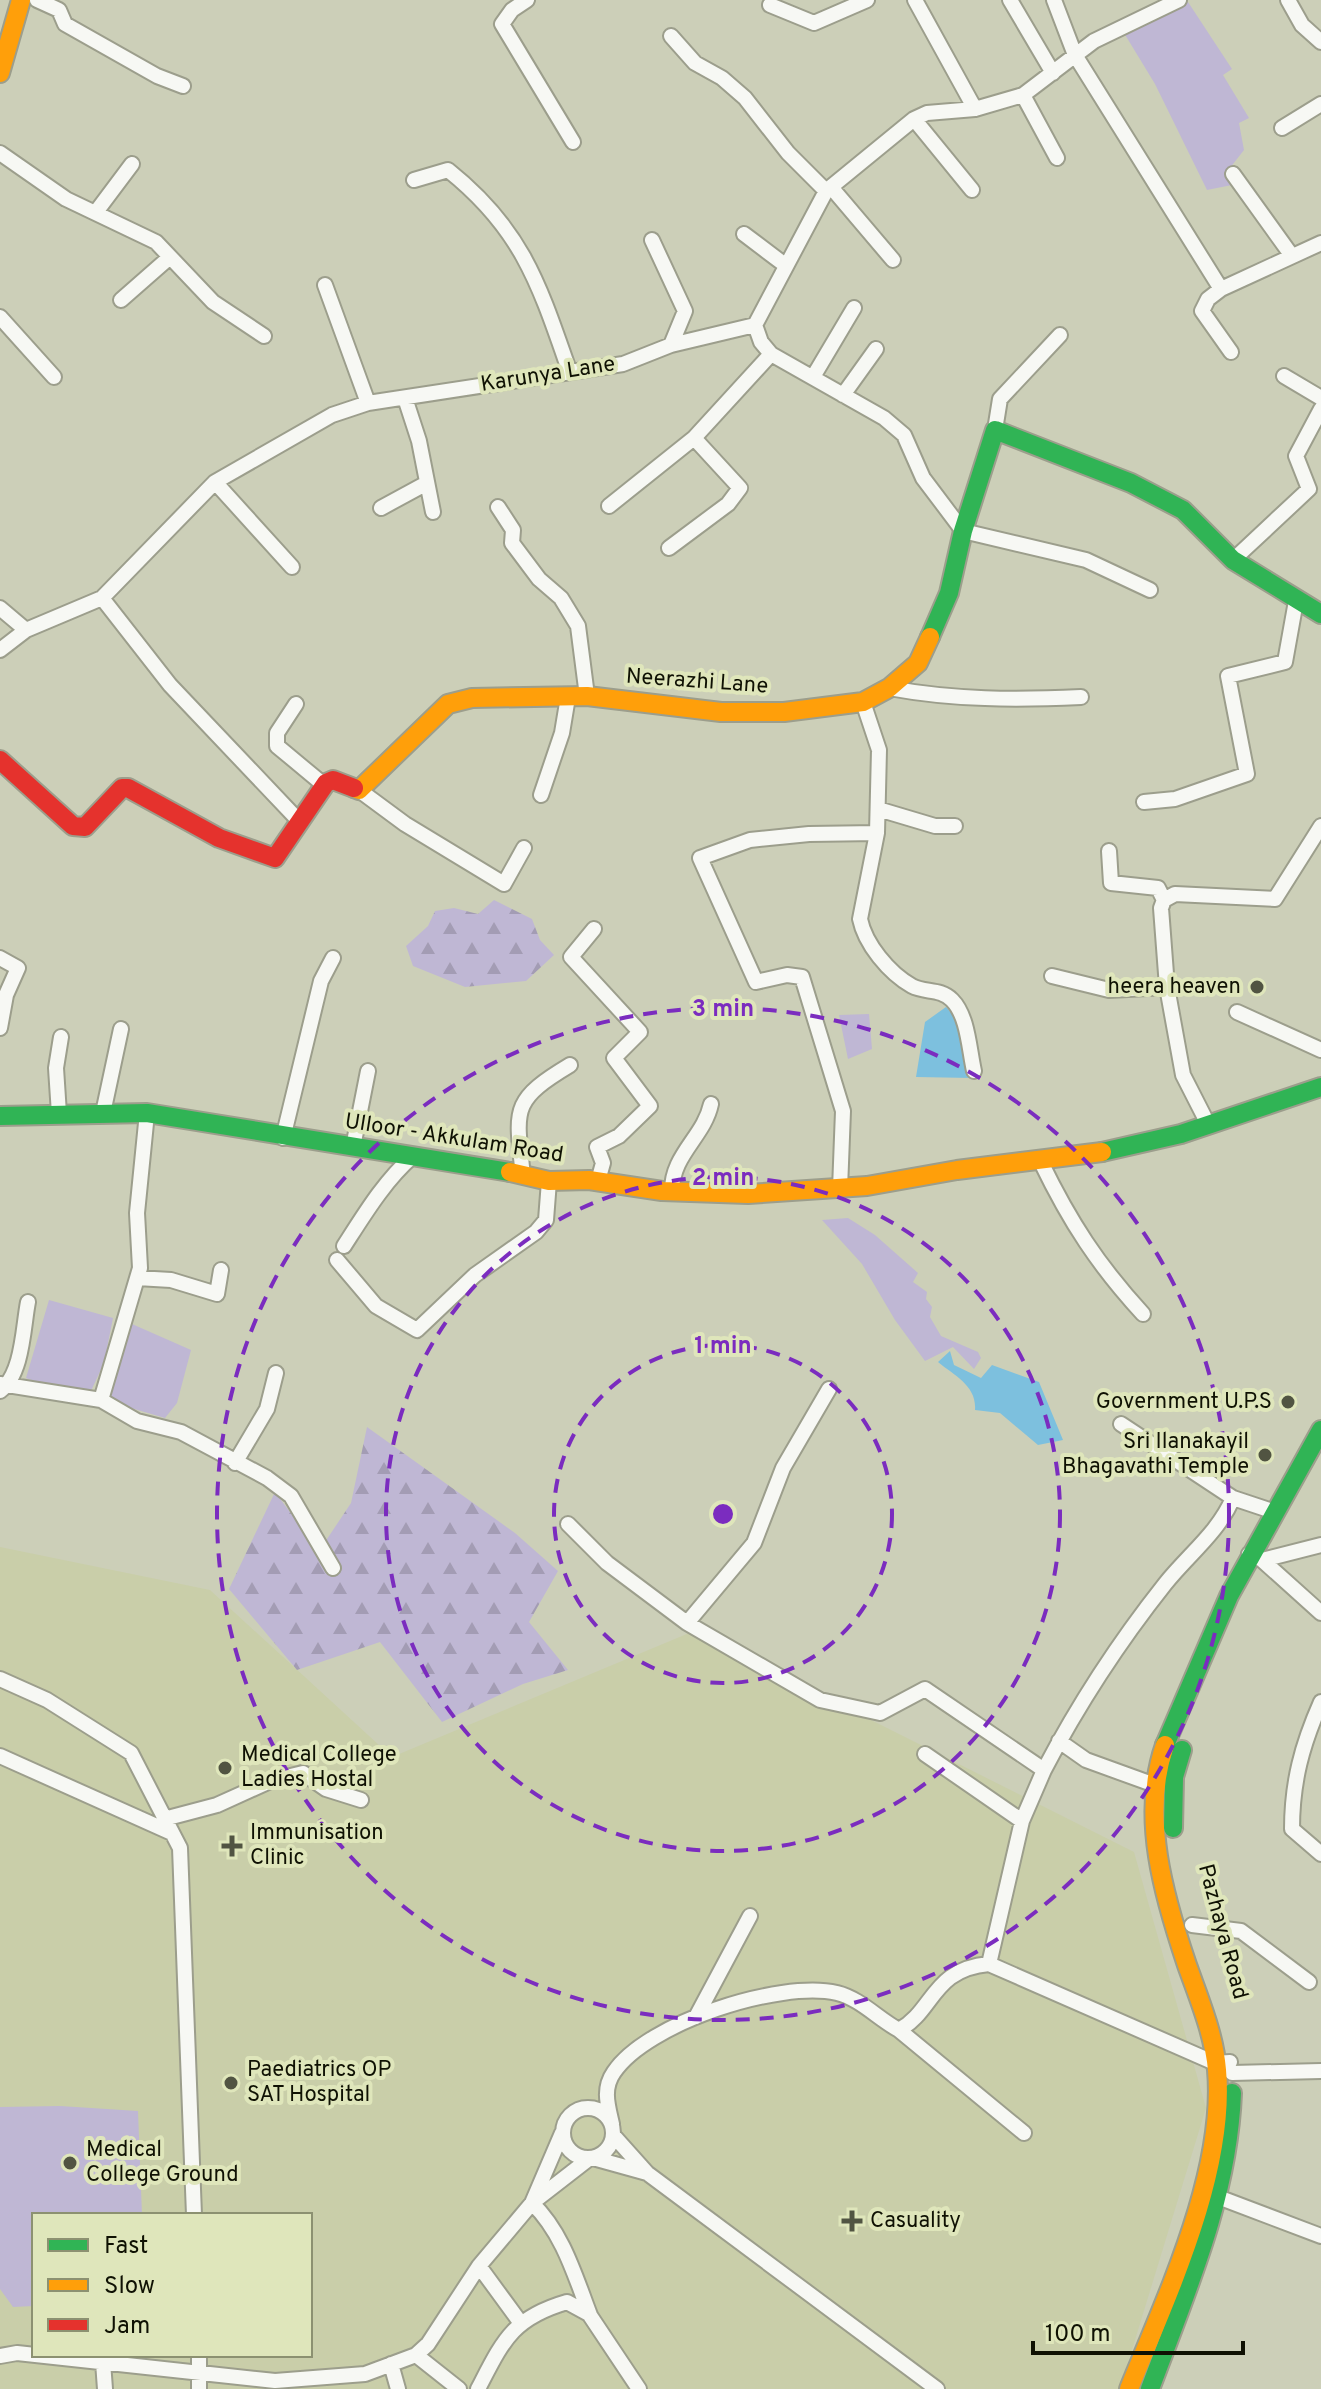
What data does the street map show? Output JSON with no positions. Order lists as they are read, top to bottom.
{
  "streets": {
    "main road": ["Neerazhi Lane", "Ulloor - Akkulam Road", "Pazhaya Road"],
    "street": ["Karunya Lane"]
  },
  "places": {
    "other": [
      "heera heaven",
      "Government U.P.S",
      "Sri Ilanakayil Bhagavathi Temple",
      "Medical College Ladies Hostal",
      "Paediatrics OP SAT Hospital",
      "Medical College Ground"
    ],
    "health": ["Immunisation Clinic", "Casuality"]
  },
  "legend": ["Fast", "Slow", "Jam"],
  "scale_bar": "100 m",
  "rings": ["3 min", "2 min", "1 min"]
}
